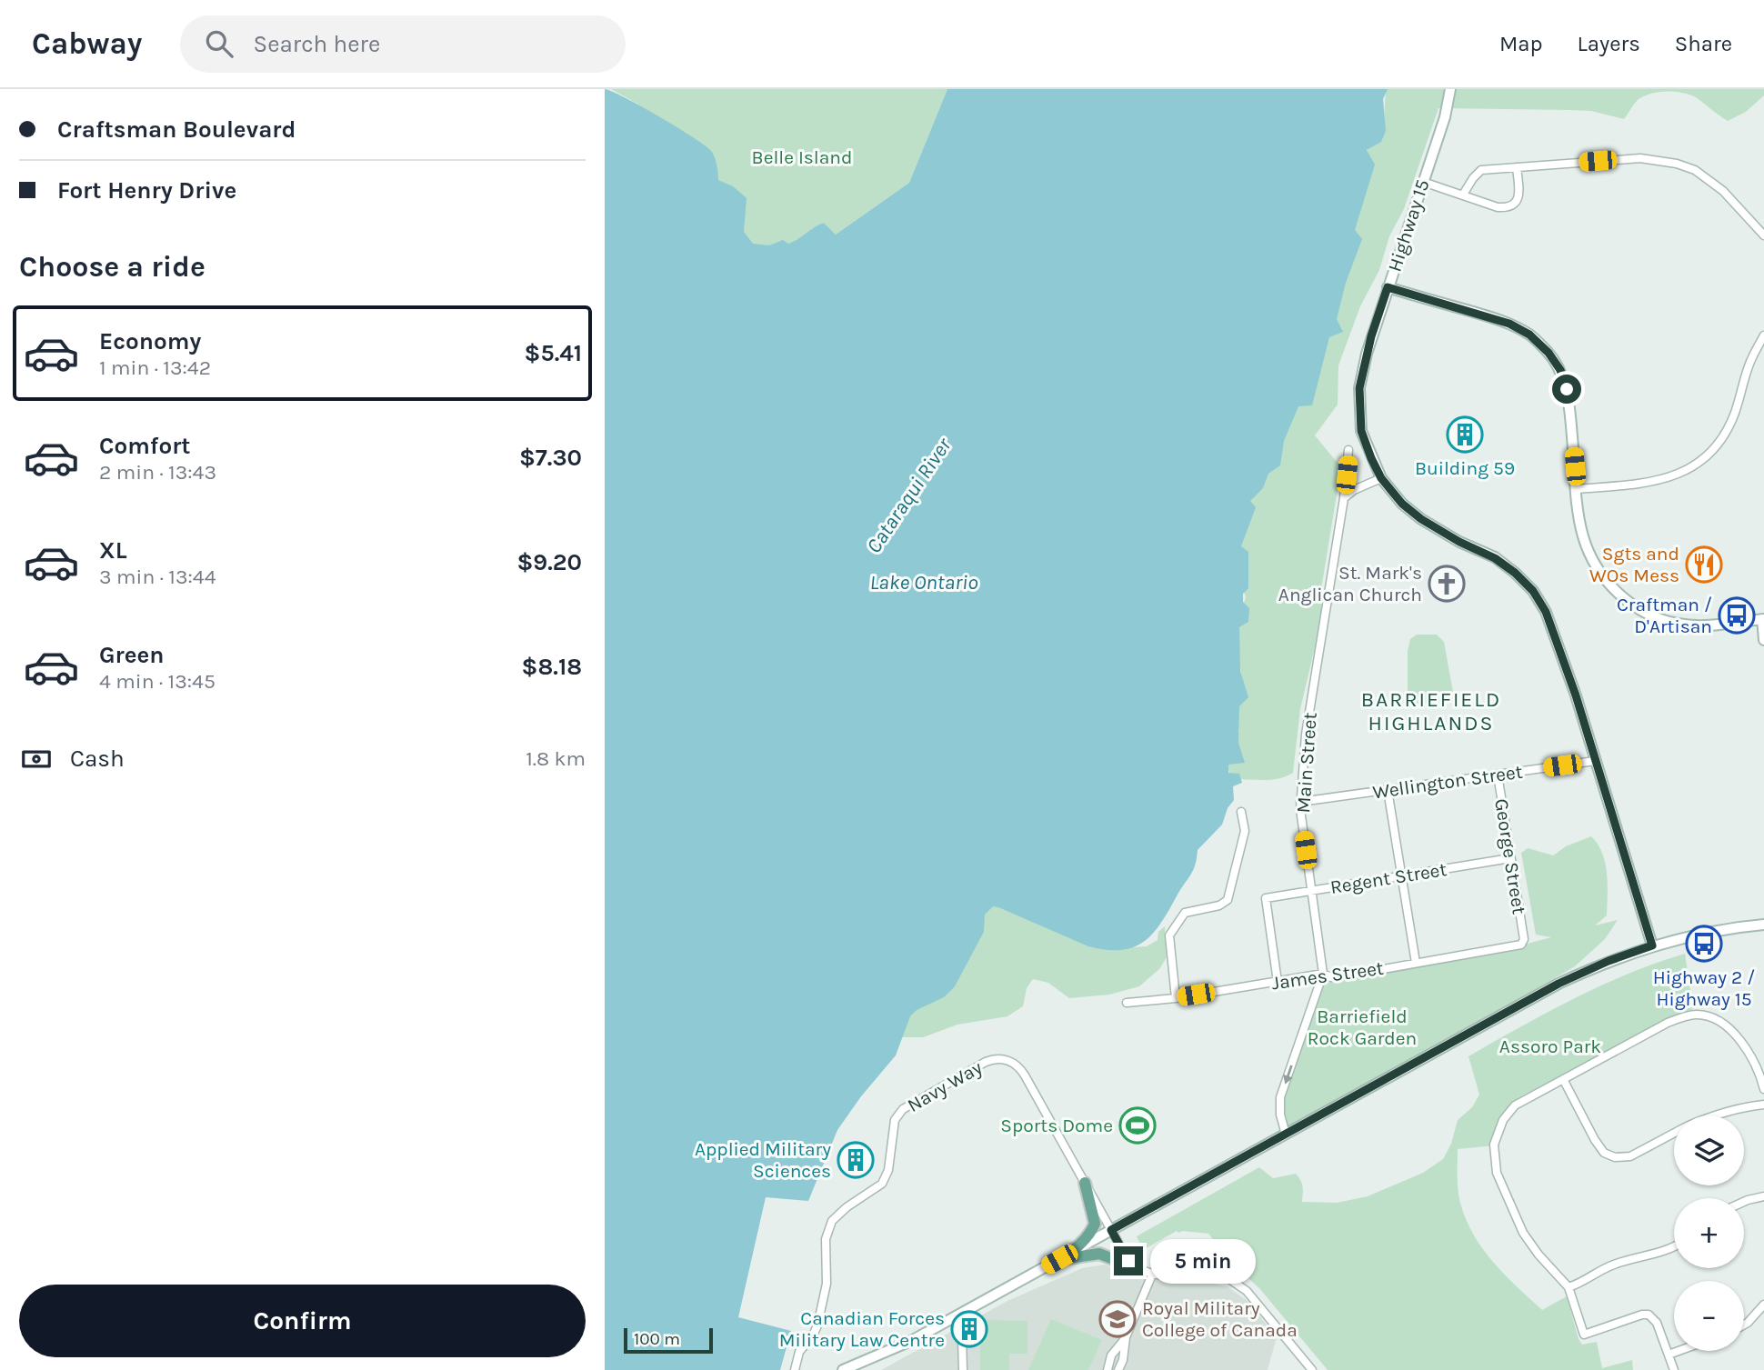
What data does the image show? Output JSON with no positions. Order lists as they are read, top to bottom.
{
  "streets": {
    "main road": ["Highway 15"],
    "street": [
      "Main Street",
      "Wellington Street",
      "George Street",
      "Regent Street",
      "James Street",
      "Navy Way"
    ]
  },
  "crossings": [
    ["Highway 15", "Wellington Street"],
    ["Main Street", "Wellington Street"],
    ["Main Street", "Regent Street"],
    ["Main Street", "James Street"],
    ["Wellington Street", "George Street"],
    ["George Street", "Regent Street"],
    ["George Street", "James Street"],
    ["Regent Street", "James Street"]
  ],
  "districts": ["BARRIEFIELD HIGHLANDS"],
  "water": ["Cataraqui River", "Lake Ontario"],
  "parks": ["Belle Island", "Barriefield Rock Garden", "Assoro Park"],
  "places": {
    "building": ["Building 59", "Applied Military Sciences", "Canadian Forces Military Law Centre"],
    "restaurant": ["Sgts and WOs Mess"],
    "church": ["St. Mark's Anglican Church"],
    "bus stop": ["Craftman / D'Artisan", "Highway 2 / Highway 15"],
    "sports": ["Sports Dome"],
    "school or university": ["Royal Military College of Canada"]
  },
  "scale_bar": "100 m",
  "page": {
    "header": "Cabway",
    "search": "Search here",
    "nav": ["Map", "Layers", "Share"],
    "banner": ["Craftsman Boulevard", "Fort Henry Drive"],
    "heading": "Choose a ride",
    "list": [
      {
        "name": "Economy",
        "note": "1 min · 13:42",
        "value": "$5.41"
      },
      {
        "name": "Comfort",
        "note": "2 min · 13:43",
        "value": "$7.30"
      },
      {
        "name": "XL",
        "note": "3 min · 13:44",
        "value": "$9.20"
      },
      {
        "name": "Green",
        "note": "4 min · 13:45",
        "value": "$8.18"
      }
    ],
    "pay": ["Cash", "1.8 km"],
    "map_buttons": ["+", "−"],
    "bubble": "5 min",
    "buttons": "Confirm",
    "scale": "100 m"
  }
}
